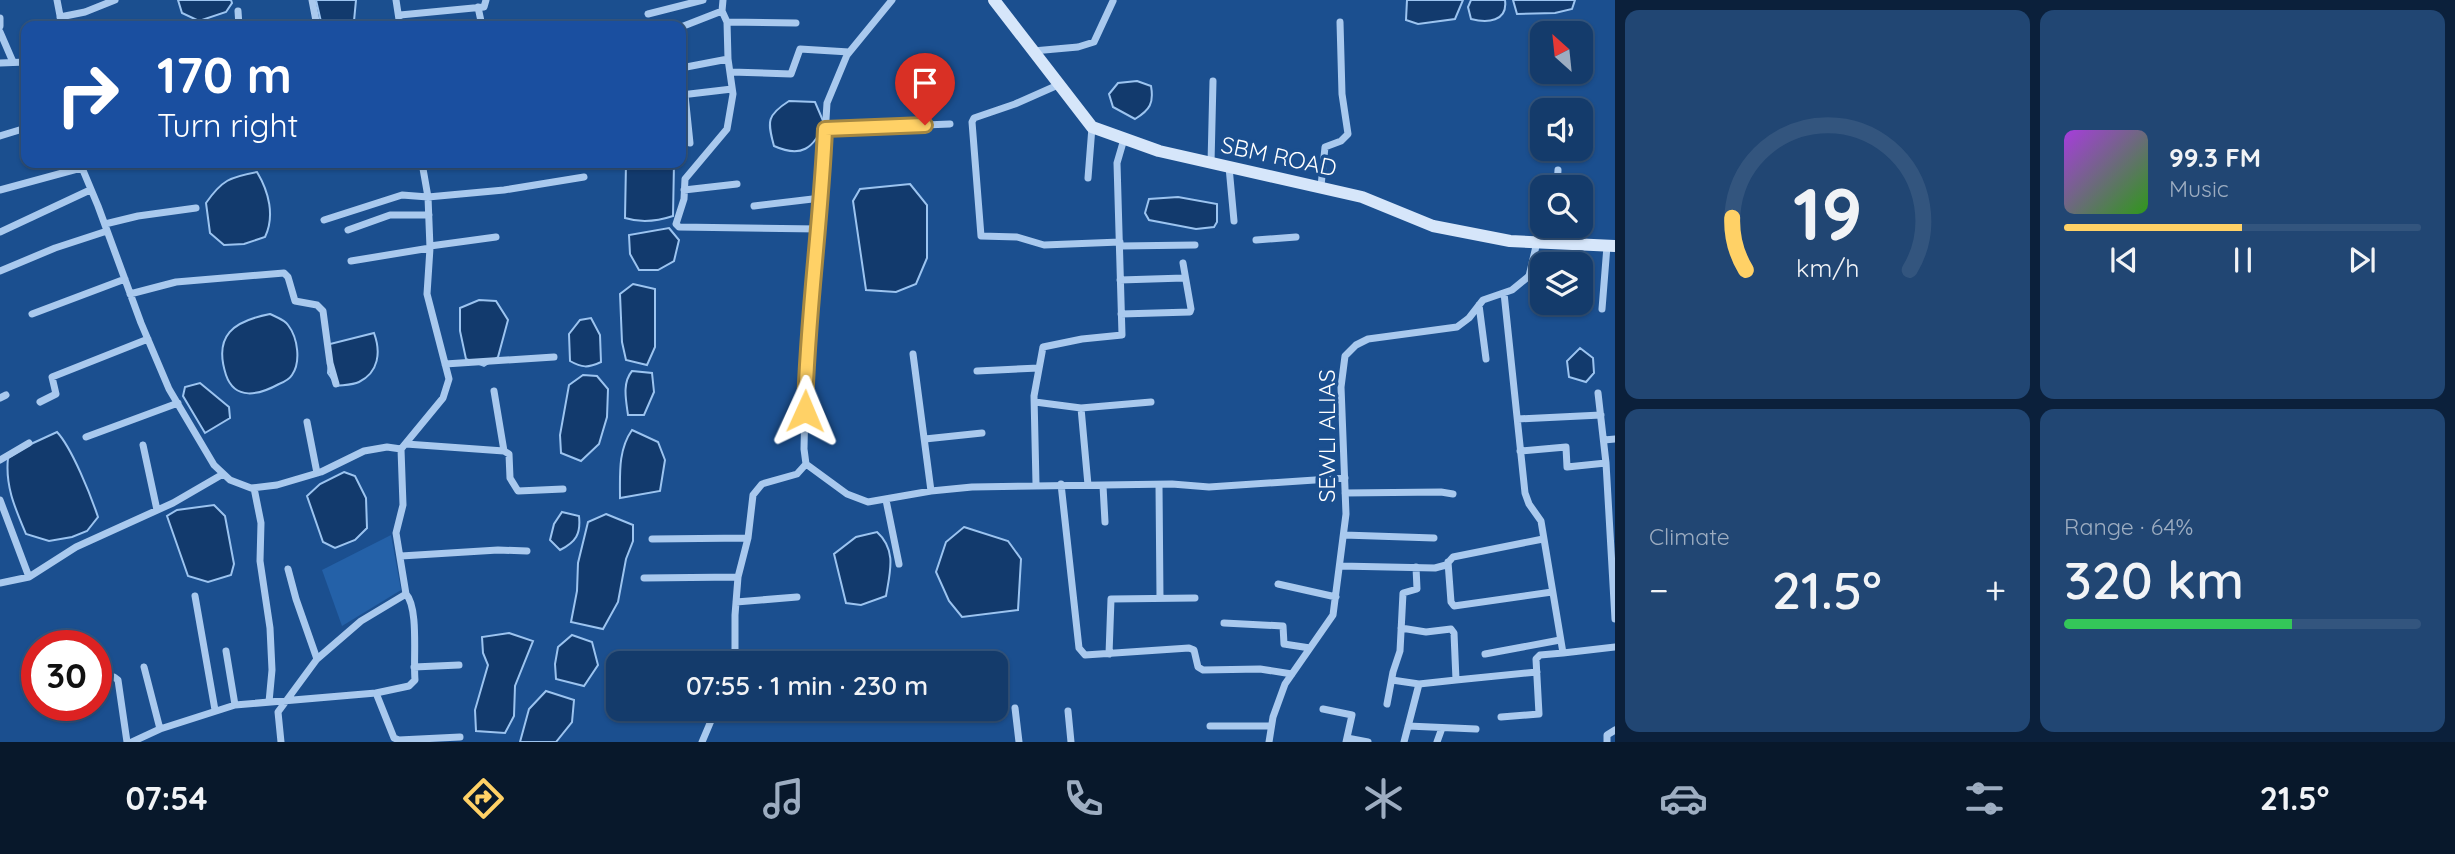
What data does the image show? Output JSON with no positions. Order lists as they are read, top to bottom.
{
  "streets": {
    "street": ["SBM ROAD", "SEWLI ALIAS"]
  },
  "crossings": [
    ["SBM ROAD", "SEWLI ALIAS"]
  ],
  "north": "top left",
  "page": {
    "turn": ["170 m", "Turn right"],
    "song": ["99.3 FM", "Music"],
    "tile": [
      "Climate",
      ["Range · 64%", "320 km"]
    ],
    "heat": ["−", "21.5°", "+"],
    "limit": "30",
    "trip": "07:55 · 1 min · 230 m",
    "tabs": ["07:54", "21.5°"],
    "gauge": ["19", "km/h"]
  }
}
